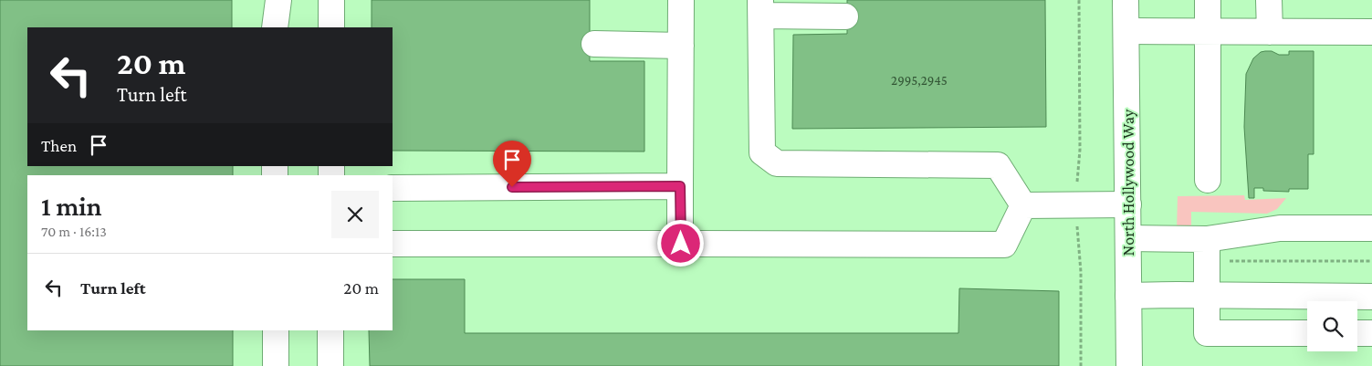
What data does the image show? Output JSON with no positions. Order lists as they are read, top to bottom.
{
  "streets": {
    "main road": ["North Hollywood Way"]
  },
  "house_numbers": ["2995,2945"],
  "page": {
    "turn": ["20 m", "Turn left"],
    "then": "Then",
    "heading": ["1 min", "70 m · 16:13"],
    "list": [
      {
        "name": "Turn left",
        "value": "20 m"
      }
    ]
  }
}
